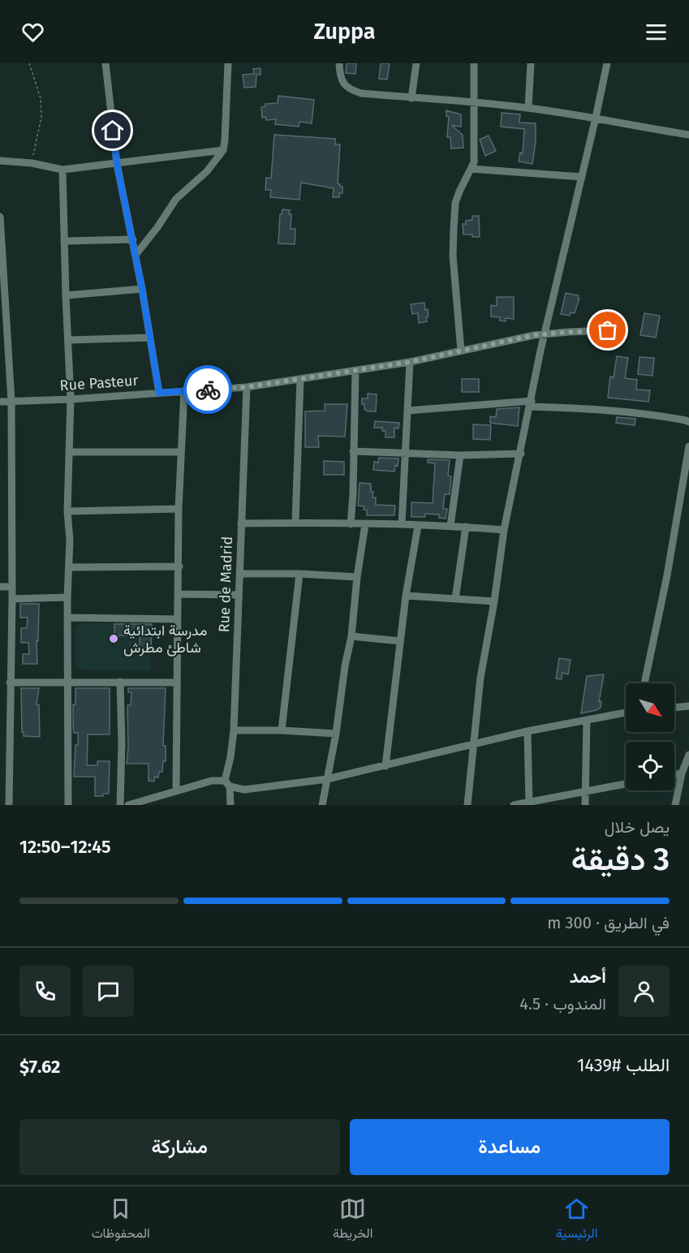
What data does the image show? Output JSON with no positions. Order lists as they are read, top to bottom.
{
  "streets": {
    "street": ["Rue Pasteur", "Rue de Madrid"]
  },
  "crossings": [
    ["Rue Pasteur", "Rue de Madrid"]
  ],
  "places": ["مدرسة ابتدائية شاطئ مطرش"],
  "north": "bottom right",
  "page": {
    "header": "Zuppa",
    "heading": ["3 دقيقة", "يصل خلال", "12:45–12:50"],
    "panel": [
      "أحمد",
      "المندوب · 4.5",
      "الطلب #1439",
      "$7.62"
    ],
    "bar": "في الطريق · 300 m",
    "buttons": ["مساعدة", "مشاركة"],
    "tabs": ["الرئيسية", "الخريطة", "المحفوظات"]
  }
}
